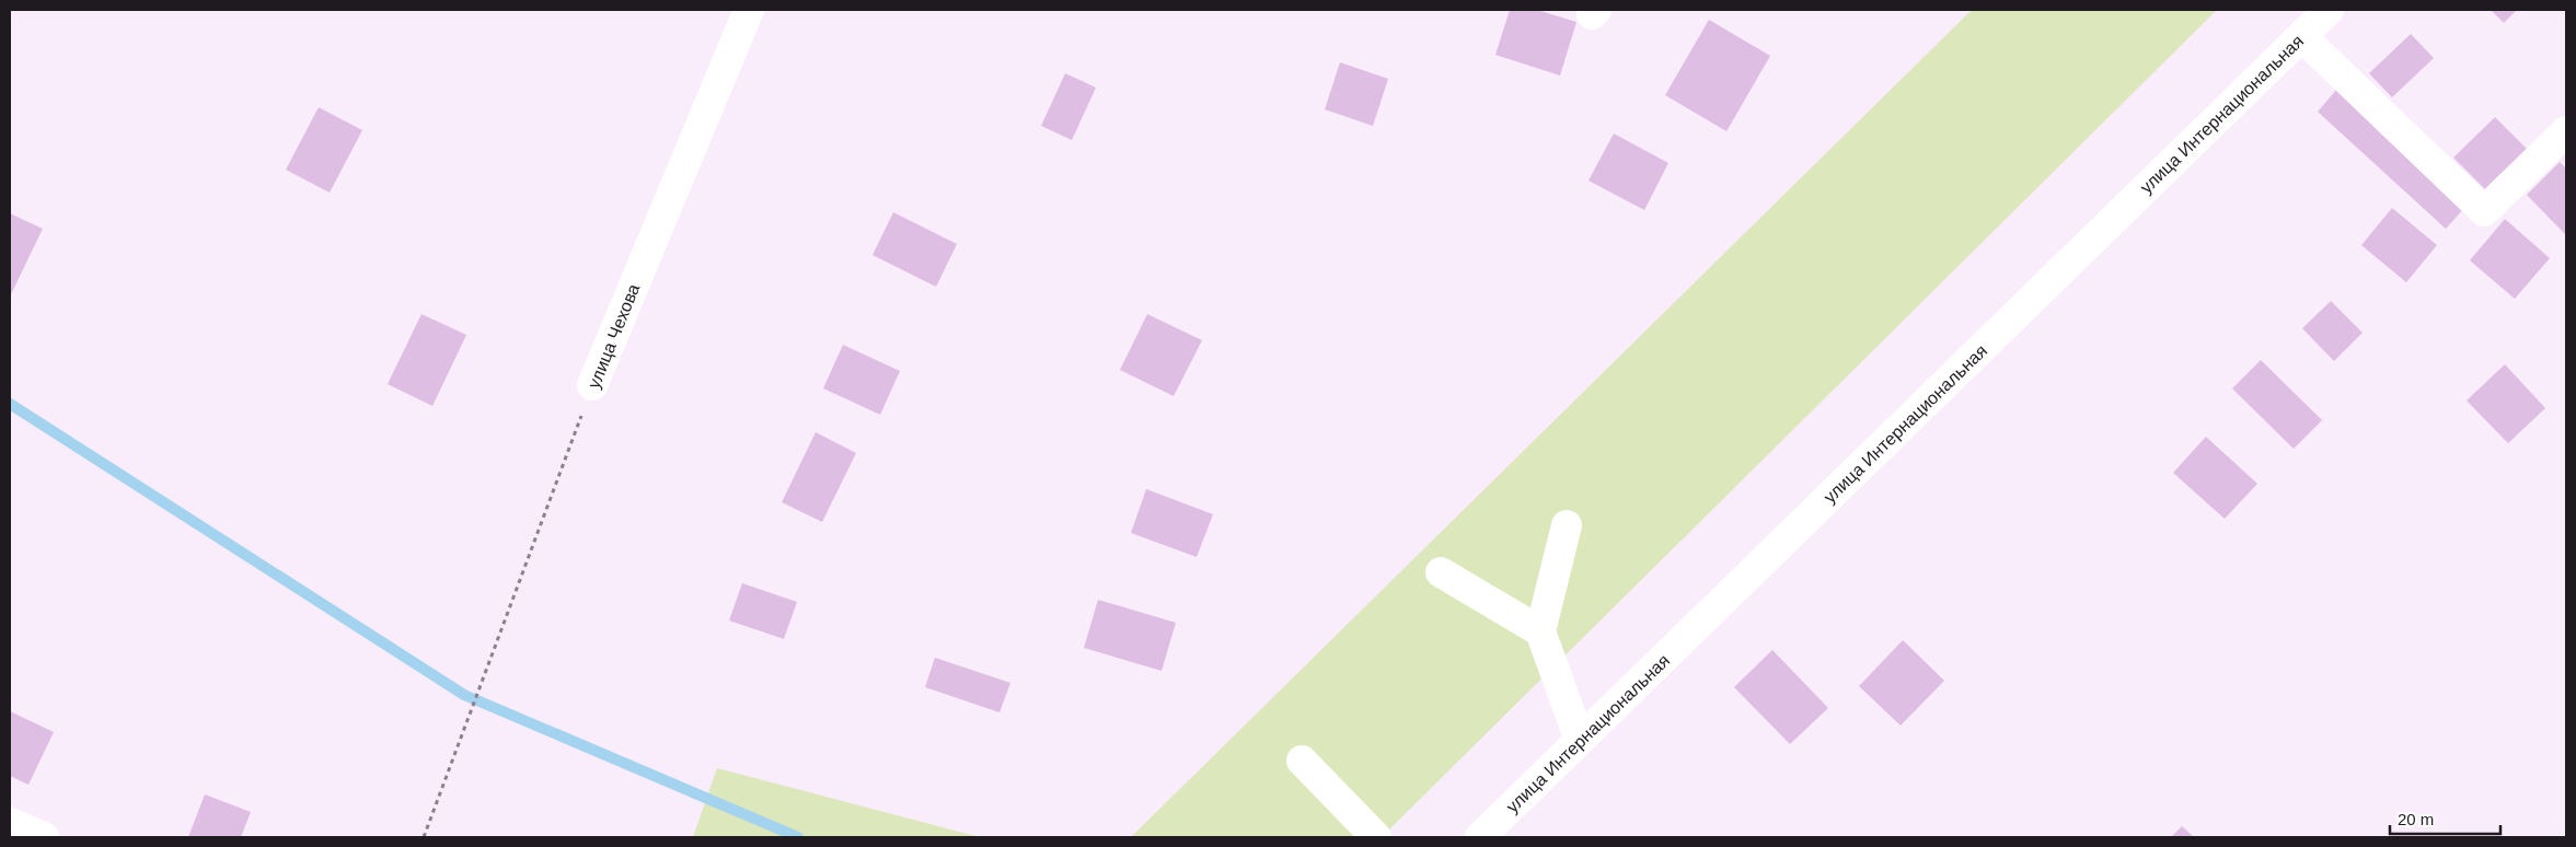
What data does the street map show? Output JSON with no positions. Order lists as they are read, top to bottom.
{
  "streets": {
    "main road": ["улица Интернациональная", "улица Чехова"]
  },
  "scale_bar": "20 m"
}
